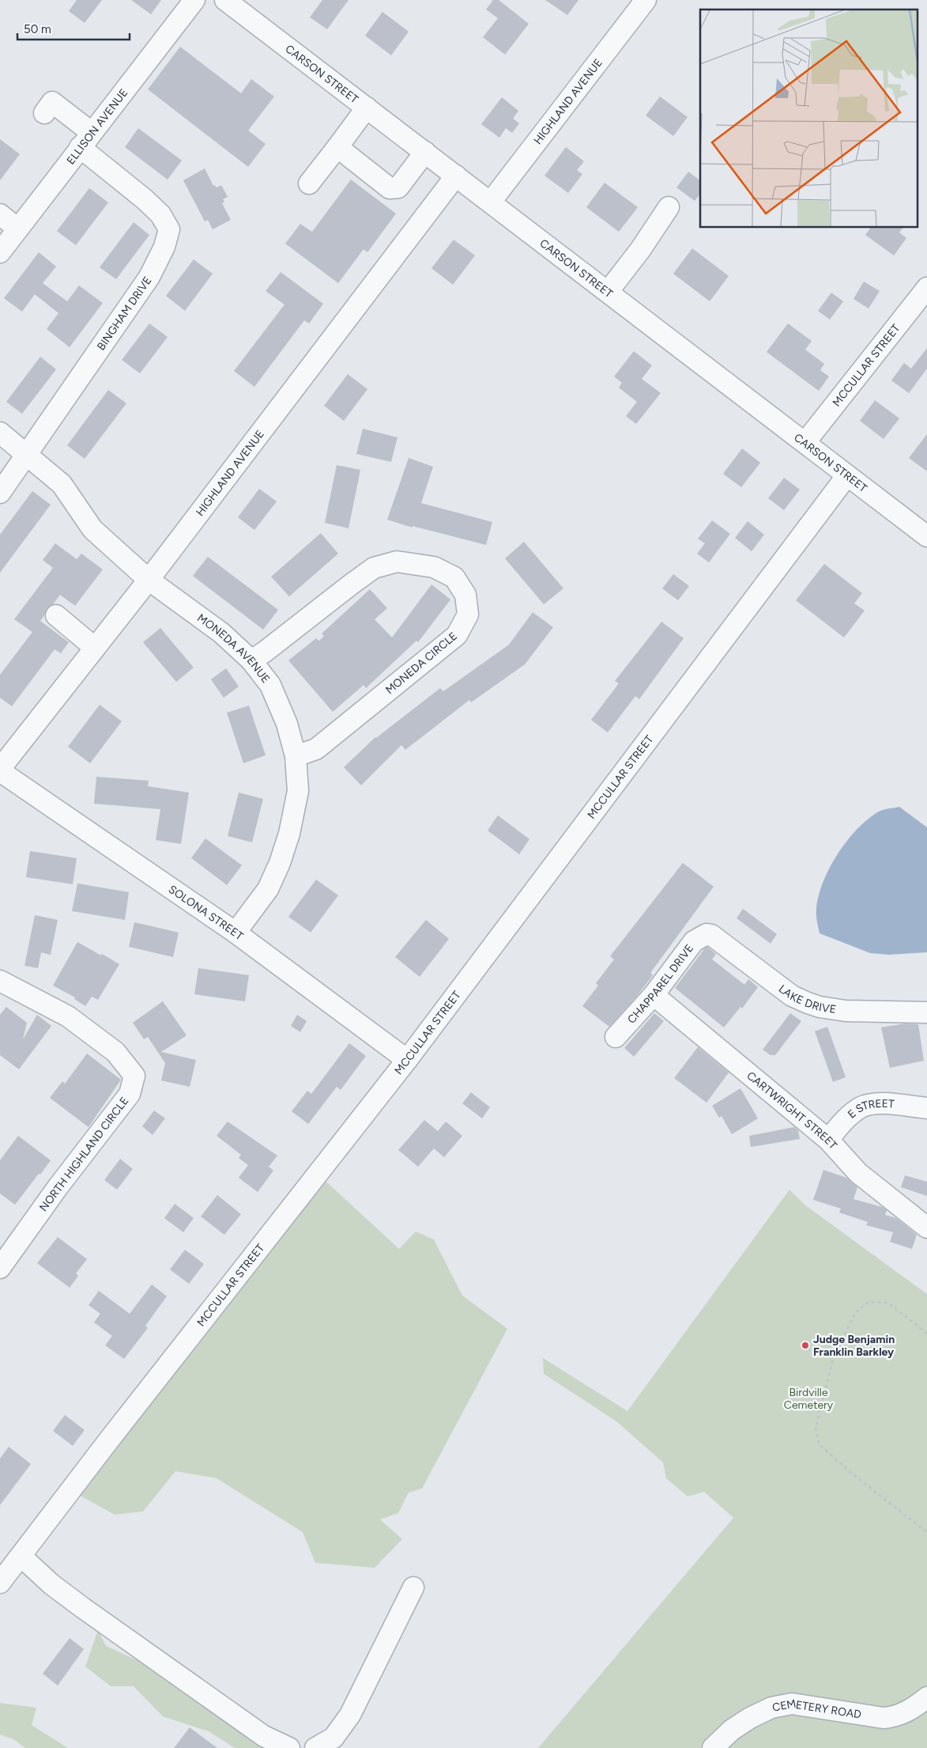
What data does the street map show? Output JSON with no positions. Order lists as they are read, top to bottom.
{
  "streets": {
    "street": [
      "CARSON STREET",
      "HIGHLAND AVENUE",
      "ELLISON AVENUE",
      "BINGHAM DRIVE",
      "MCCULLAR STREET",
      "MONEDA AVENUE",
      "MONEDA CIRCLE",
      "SOLONA STREET",
      "CHAPPAREL DRIVE",
      "LAKE DRIVE",
      "CARTWRIGHT STREET",
      "E STREET",
      "NORTH HIGHLAND CIRCLE",
      "CEMETERY ROAD"
    ]
  },
  "crossings": [
    ["CARSON STREET", "HIGHLAND AVENUE"],
    ["CARSON STREET", "MCCULLAR STREET"],
    ["HIGHLAND AVENUE", "MONEDA AVENUE"],
    ["HIGHLAND AVENUE", "SOLONA STREET"],
    ["ELLISON AVENUE", "BINGHAM DRIVE"],
    ["BINGHAM DRIVE", "MONEDA AVENUE"],
    ["MCCULLAR STREET", "SOLONA STREET"],
    ["MONEDA AVENUE", "MONEDA CIRCLE"],
    ["MONEDA AVENUE", "SOLONA STREET"],
    ["CHAPPAREL DRIVE", "LAKE DRIVE"],
    ["CHAPPAREL DRIVE", "CARTWRIGHT STREET"],
    ["CARTWRIGHT STREET", "E STREET"]
  ],
  "parks": ["Birdville Cemetery"],
  "places": ["Judge Benjamin Franklin Barkley"],
  "scale_bar": "50 m"
}
